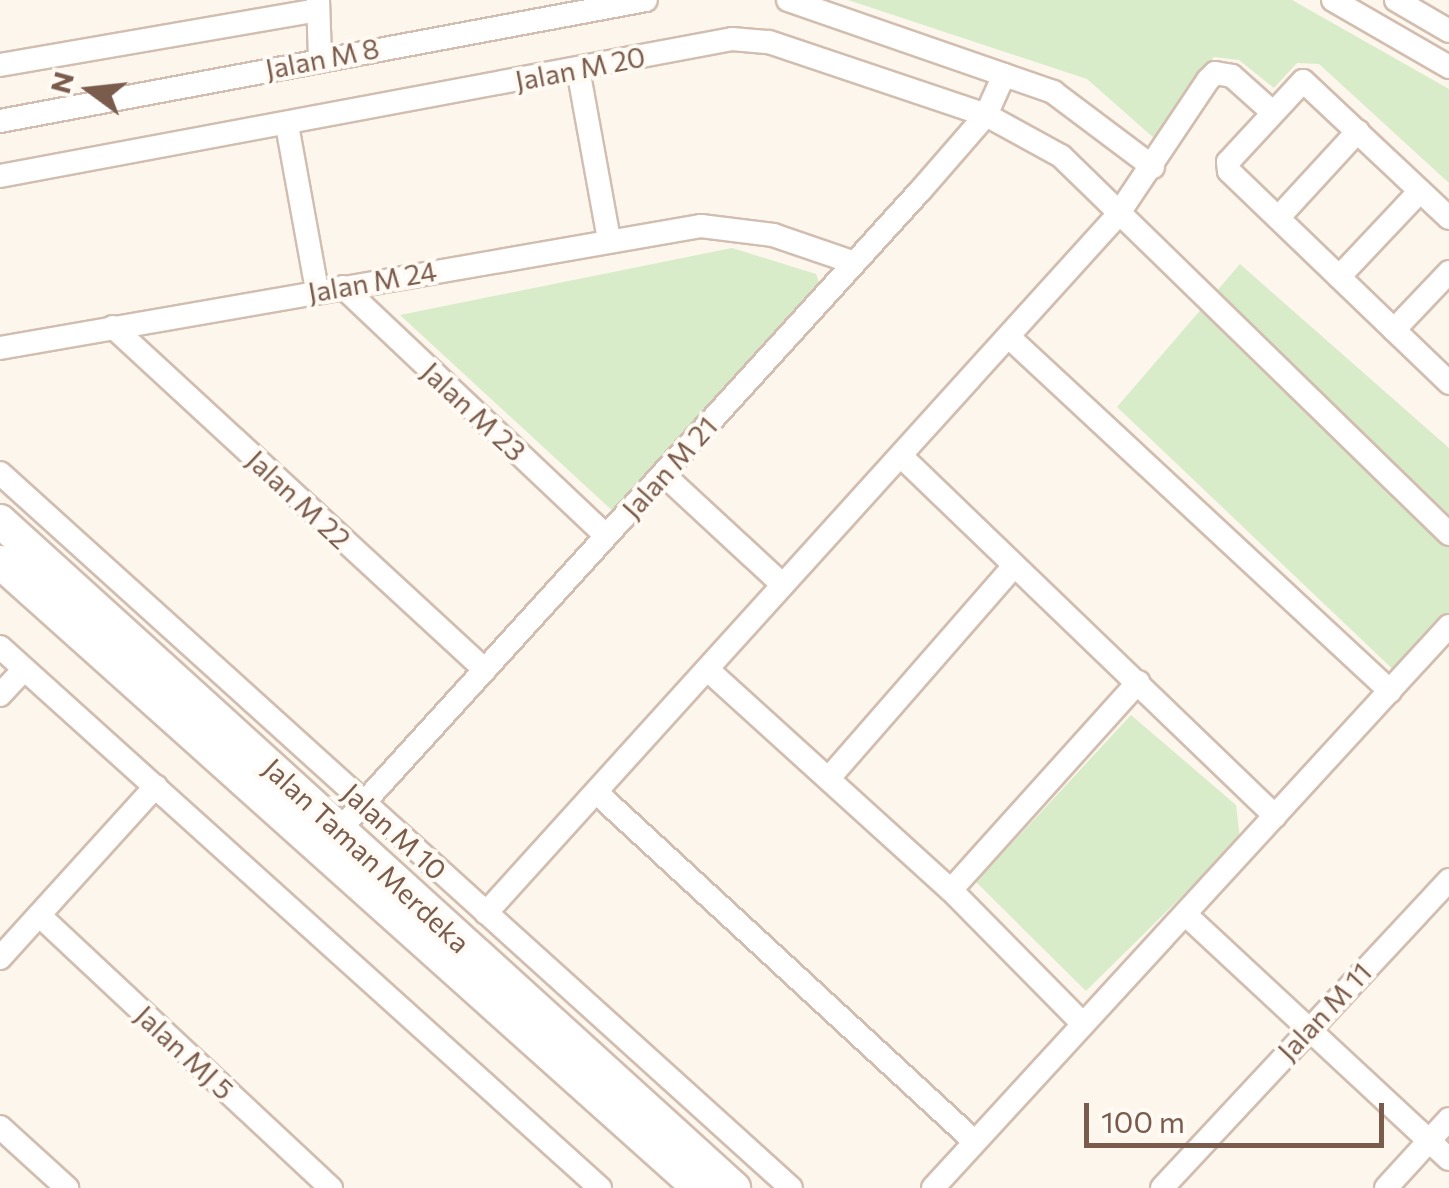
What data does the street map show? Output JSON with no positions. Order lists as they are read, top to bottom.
{
  "streets": {
    "main road": ["Jalan Taman Merdeka"],
    "street": [
      "Jalan M 8",
      "Jalan M 20",
      "Jalan M 24",
      "Jalan M 23",
      "Jalan M 21",
      "Jalan M 22",
      "Jalan M 10",
      "Jalan M 11",
      "Jalan MJ 5"
    ]
  },
  "crossings": [
    ["Jalan M 20", "Jalan M 21"],
    ["Jalan M 24", "Jalan M 23"],
    ["Jalan M 24", "Jalan M 21"],
    ["Jalan M 24", "Jalan M 22"],
    ["Jalan M 23", "Jalan M 21"],
    ["Jalan M 21", "Jalan M 22"],
    ["Jalan M 21", "Jalan M 10"],
    ["Jalan M 21", "Jalan Taman Merdeka"]
  ],
  "scale_bar": "100 m",
  "north": "left"
}
